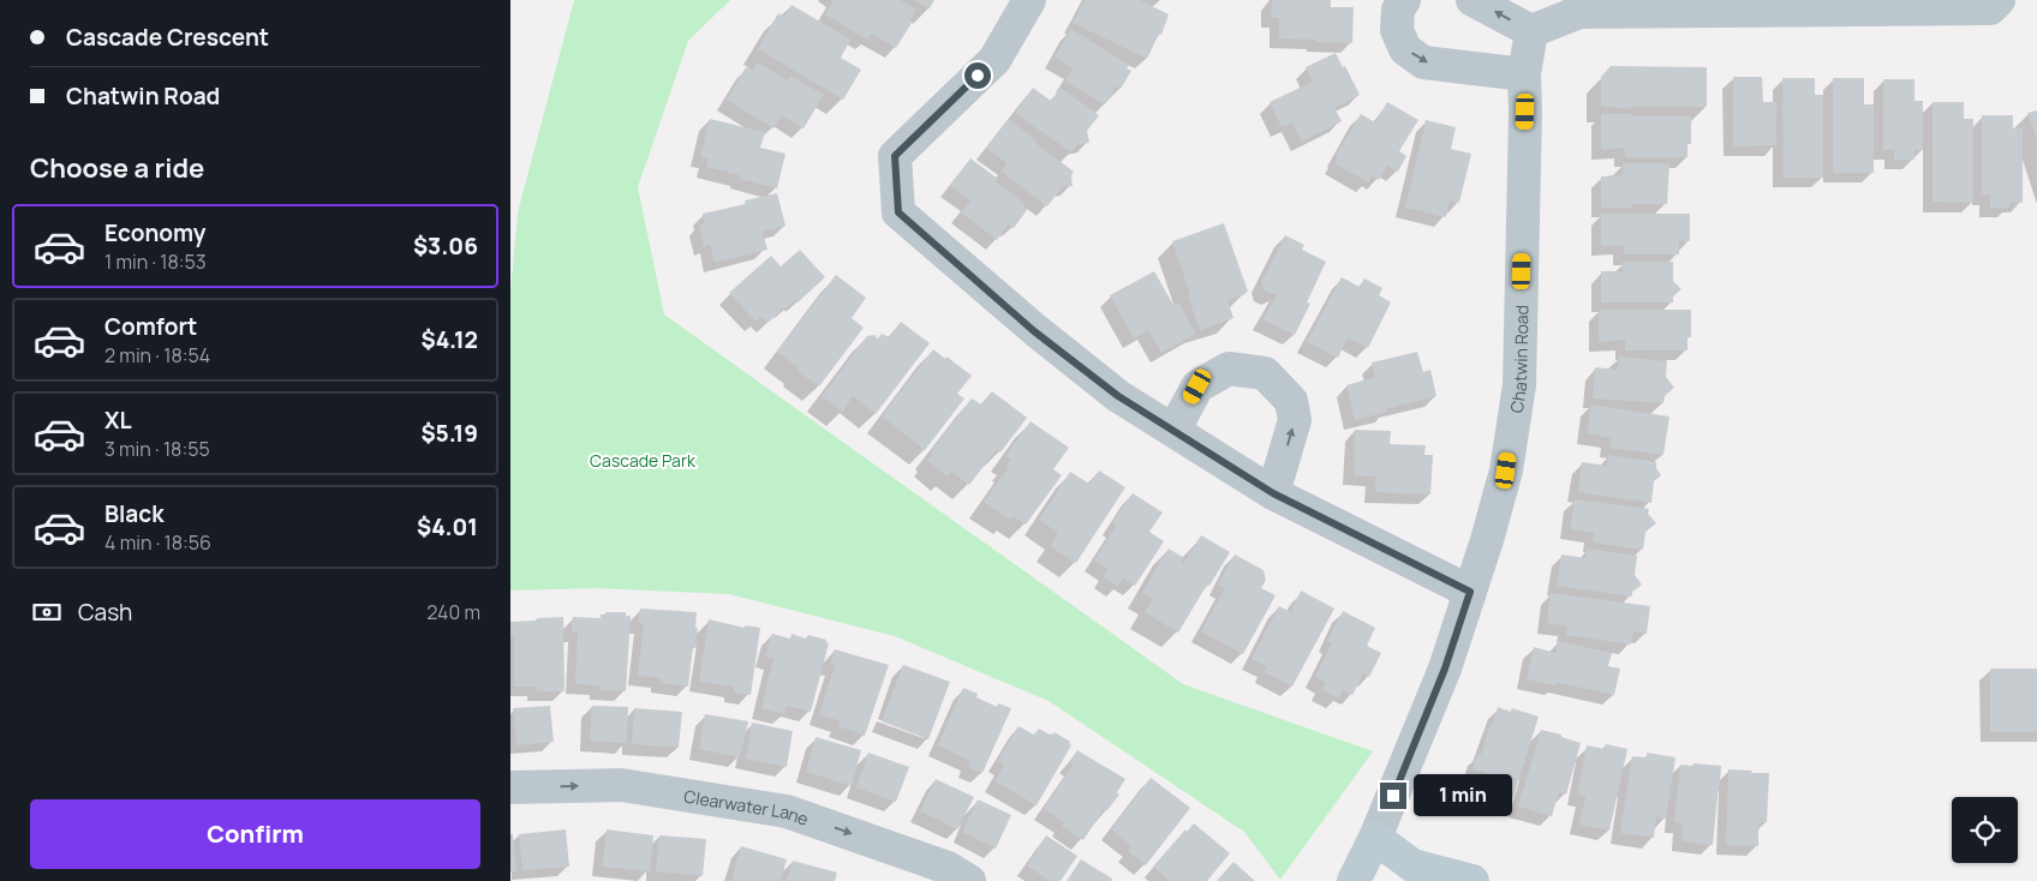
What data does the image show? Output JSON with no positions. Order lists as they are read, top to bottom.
{
  "streets": {
    "street": ["Chatwin Road", "Clearwater Lane"]
  },
  "one_way": ["Clearwater Lane"],
  "parks": ["Cascade Park"],
  "page": {
    "banner": ["Cascade Crescent", "Chatwin Road"],
    "heading": "Choose a ride",
    "list": [
      {
        "name": "Economy",
        "note": "1 min · 18:53",
        "value": "$3.06"
      },
      {
        "name": "Comfort",
        "note": "2 min · 18:54",
        "value": "$4.12"
      },
      {
        "name": "XL",
        "note": "3 min · 18:55",
        "value": "$5.19"
      },
      {
        "name": "Black",
        "note": "4 min · 18:56",
        "value": "$4.01"
      }
    ],
    "pay": ["Cash", "240 m"],
    "bubble": "1 min",
    "buttons": "Confirm"
  }
}
